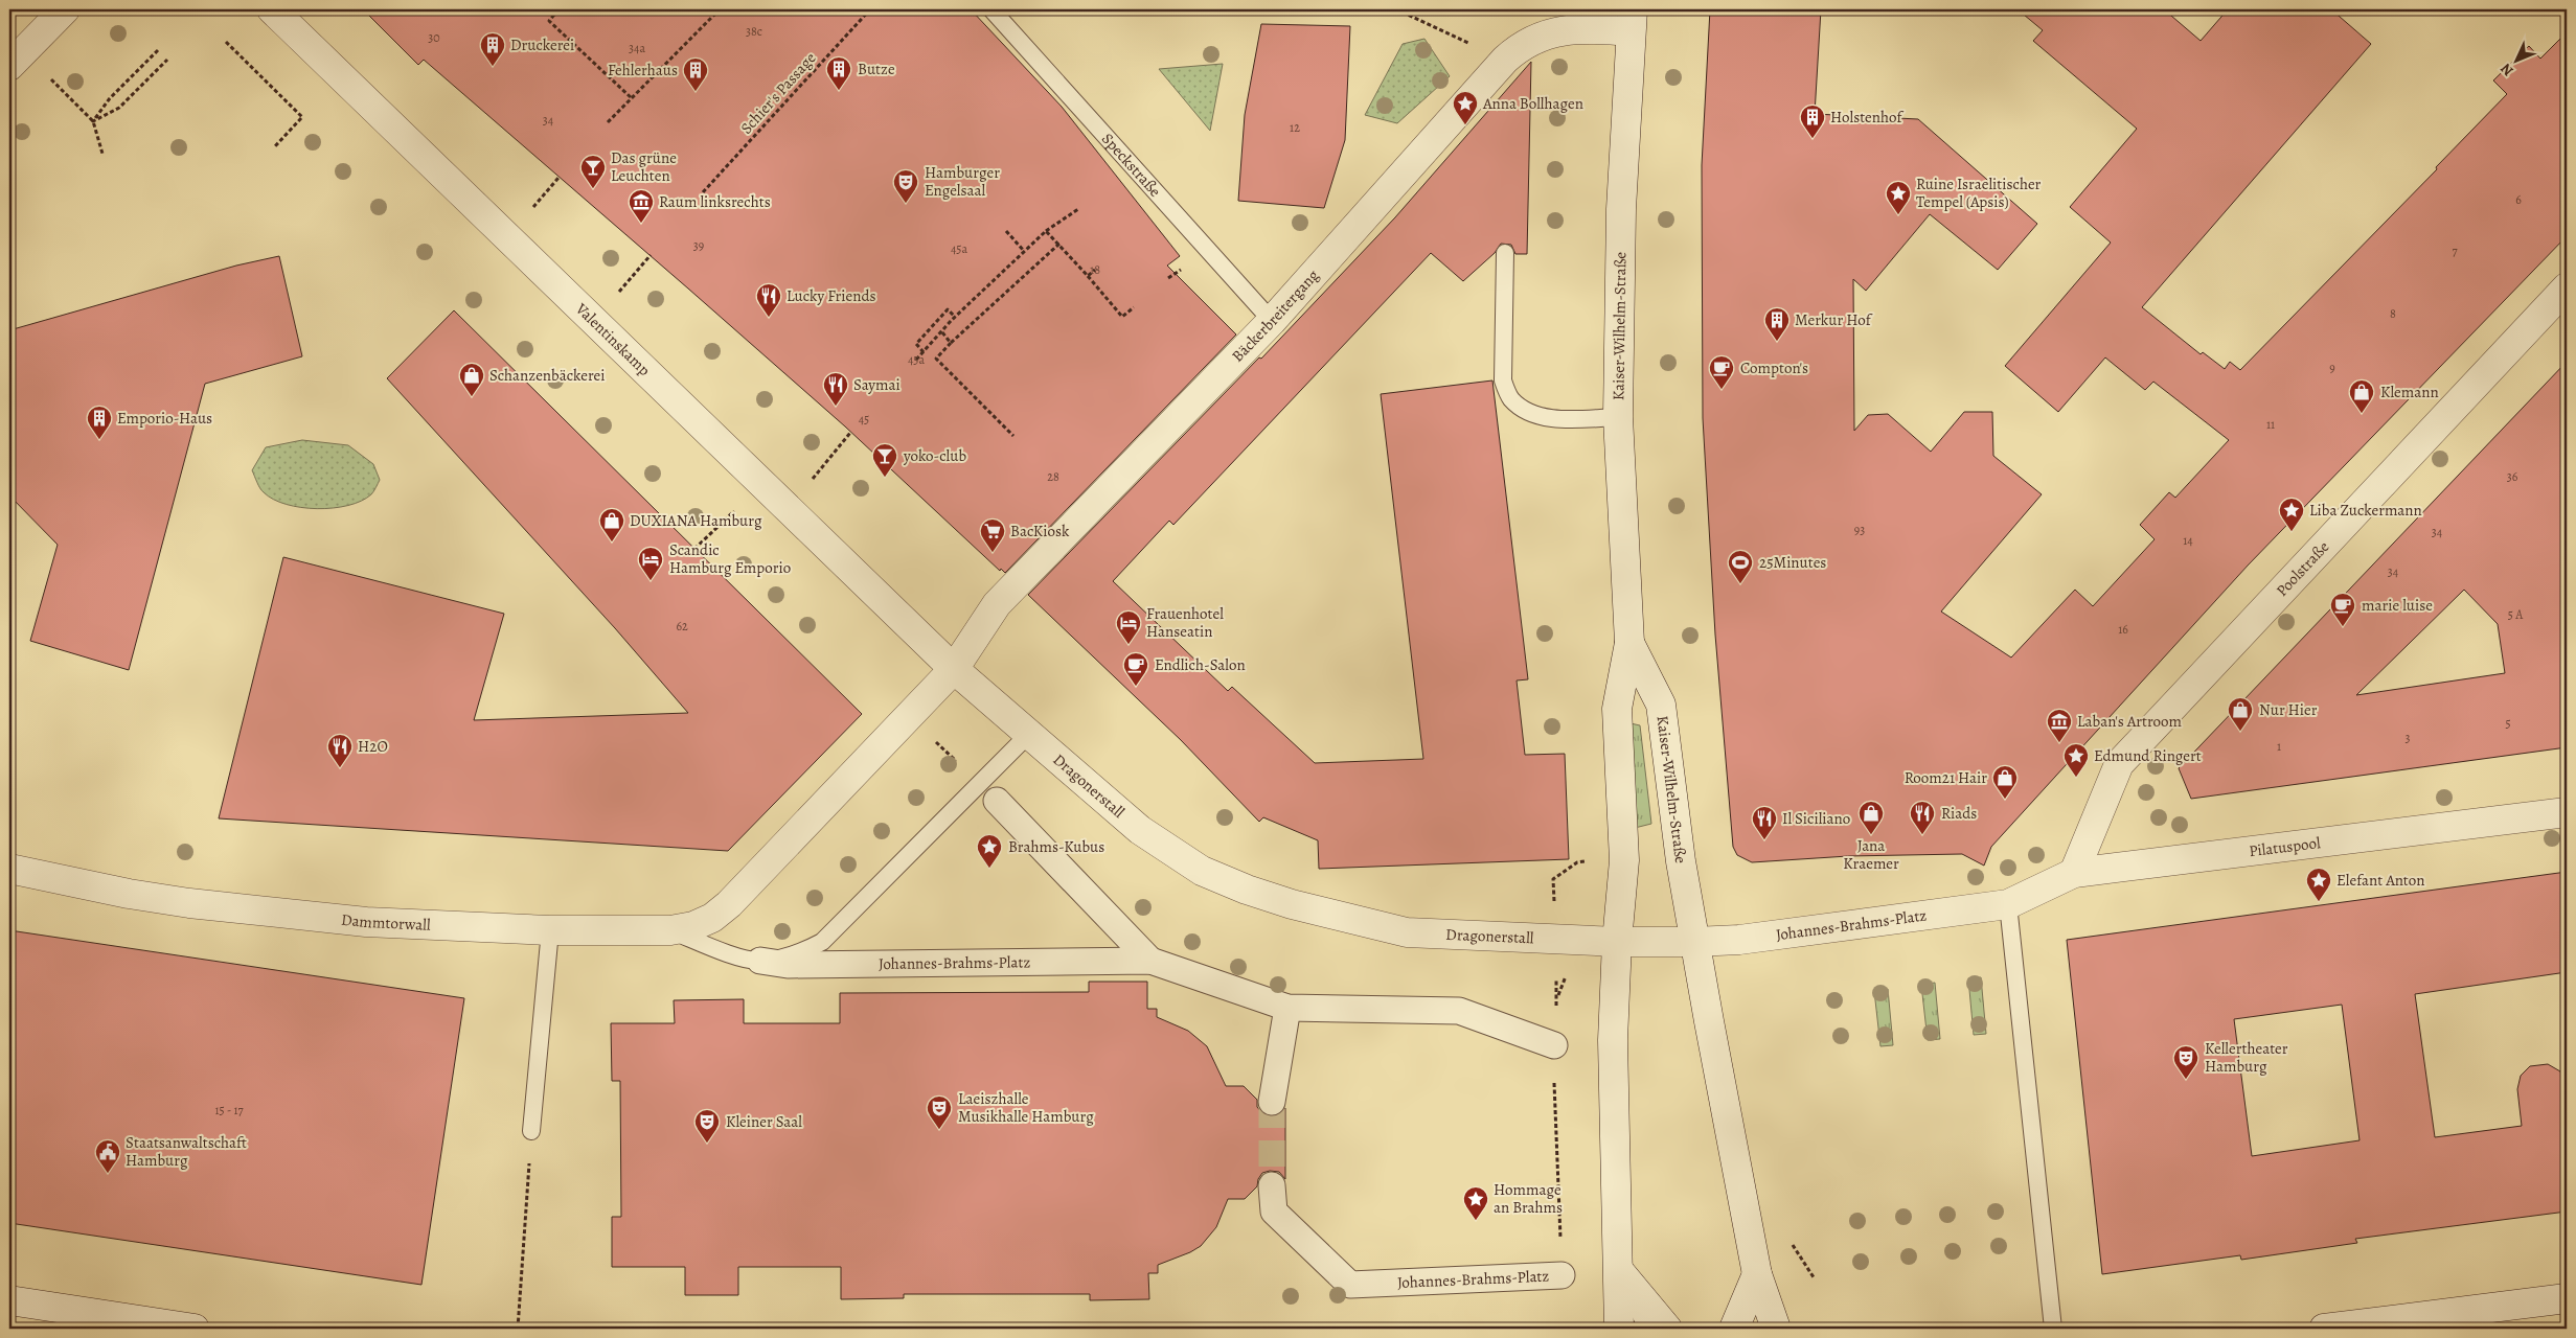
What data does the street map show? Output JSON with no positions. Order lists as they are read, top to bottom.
{
  "streets": {
    "street": [
      "Bäckerbreitergang",
      "Kaiser-Wilhelm-Straße",
      "Valentinskamp",
      "Poolstraße",
      "Dragonerstall",
      "Pilatuspool",
      "Dammtorwall",
      "Johannes-Brahms-Platz"
    ],
    "lane": ["Speckstraße"],
    "path": ["Schier's Passage"]
  },
  "crossings": [
    ["Speckstraße", "Bäckerbreitergang"],
    ["Bäckerbreitergang", "Kaiser-Wilhelm-Straße"],
    ["Bäckerbreitergang", "Valentinskamp"],
    ["Bäckerbreitergang", "Dragonerstall"],
    ["Kaiser-Wilhelm-Straße", "Dragonerstall"],
    ["Kaiser-Wilhelm-Straße", "Johannes-Brahms-Platz"],
    ["Valentinskamp", "Dragonerstall"],
    ["Poolstraße", "Pilatuspool"],
    ["Dragonerstall", "Johannes-Brahms-Platz"],
    ["Pilatuspool", "Johannes-Brahms-Platz"],
    ["Dammtorwall", "Johannes-Brahms-Platz"]
  ],
  "places": {
    "building": [
      "Druckerei",
      "Butze",
      "Fehlerhaus",
      "Holstenhof",
      "Merkur Hof",
      "Emporio-Haus"
    ],
    "place": [
      "Anna Bollhagen",
      "Ruine Israelitischer Tempel (Apsis)",
      "Liba Zuckermann",
      "Edmund Ringert",
      "Brahms-Kubus",
      "Elefant Anton",
      "Hommage an Brahms"
    ],
    "bar": ["Das grüne Leuchten", "yoko-club"],
    "theatre": [
      "Hamburger Engelsaal",
      "Kellertheater Hamburg",
      "Laeiszhalle Musikhalle Hamburg",
      "Kleiner Saal"
    ],
    "museum": ["Raum linksrechts", "Laban's Artroom"],
    "restaurant": [
      "Lucky Friends",
      "Saymai",
      "H2O",
      "Riads",
      "Il Siciliano"
    ],
    "cafe": ["Compton's", "marie luise", "Endlich-Salon"],
    "shop": [
      "Schanzenbäckerei",
      "Klemann",
      "DUXIANA Hamburg",
      "Nur Hier",
      "Room21 Hair",
      "Jana Kraemer"
    ],
    "supermarket": ["BacKiosk"],
    "hotel": ["Scandic Hamburg Emporio", "Frauenhotel Hanseatin"],
    "sports": ["25Minutes"],
    "public building": ["Staatsanwaltschaft Hamburg"]
  },
  "house_numbers": [
    "38c",
    "30",
    "34a",
    "34",
    "12",
    "6",
    "39",
    "45a",
    "7",
    "18",
    "8",
    "45a",
    "9",
    "45",
    "11",
    "28",
    "36",
    "93",
    "34",
    "14",
    "34",
    "5 A",
    "62",
    "16",
    "5",
    "3",
    "1",
    "15 - 17"
  ],
  "north": "bottom left"
}
